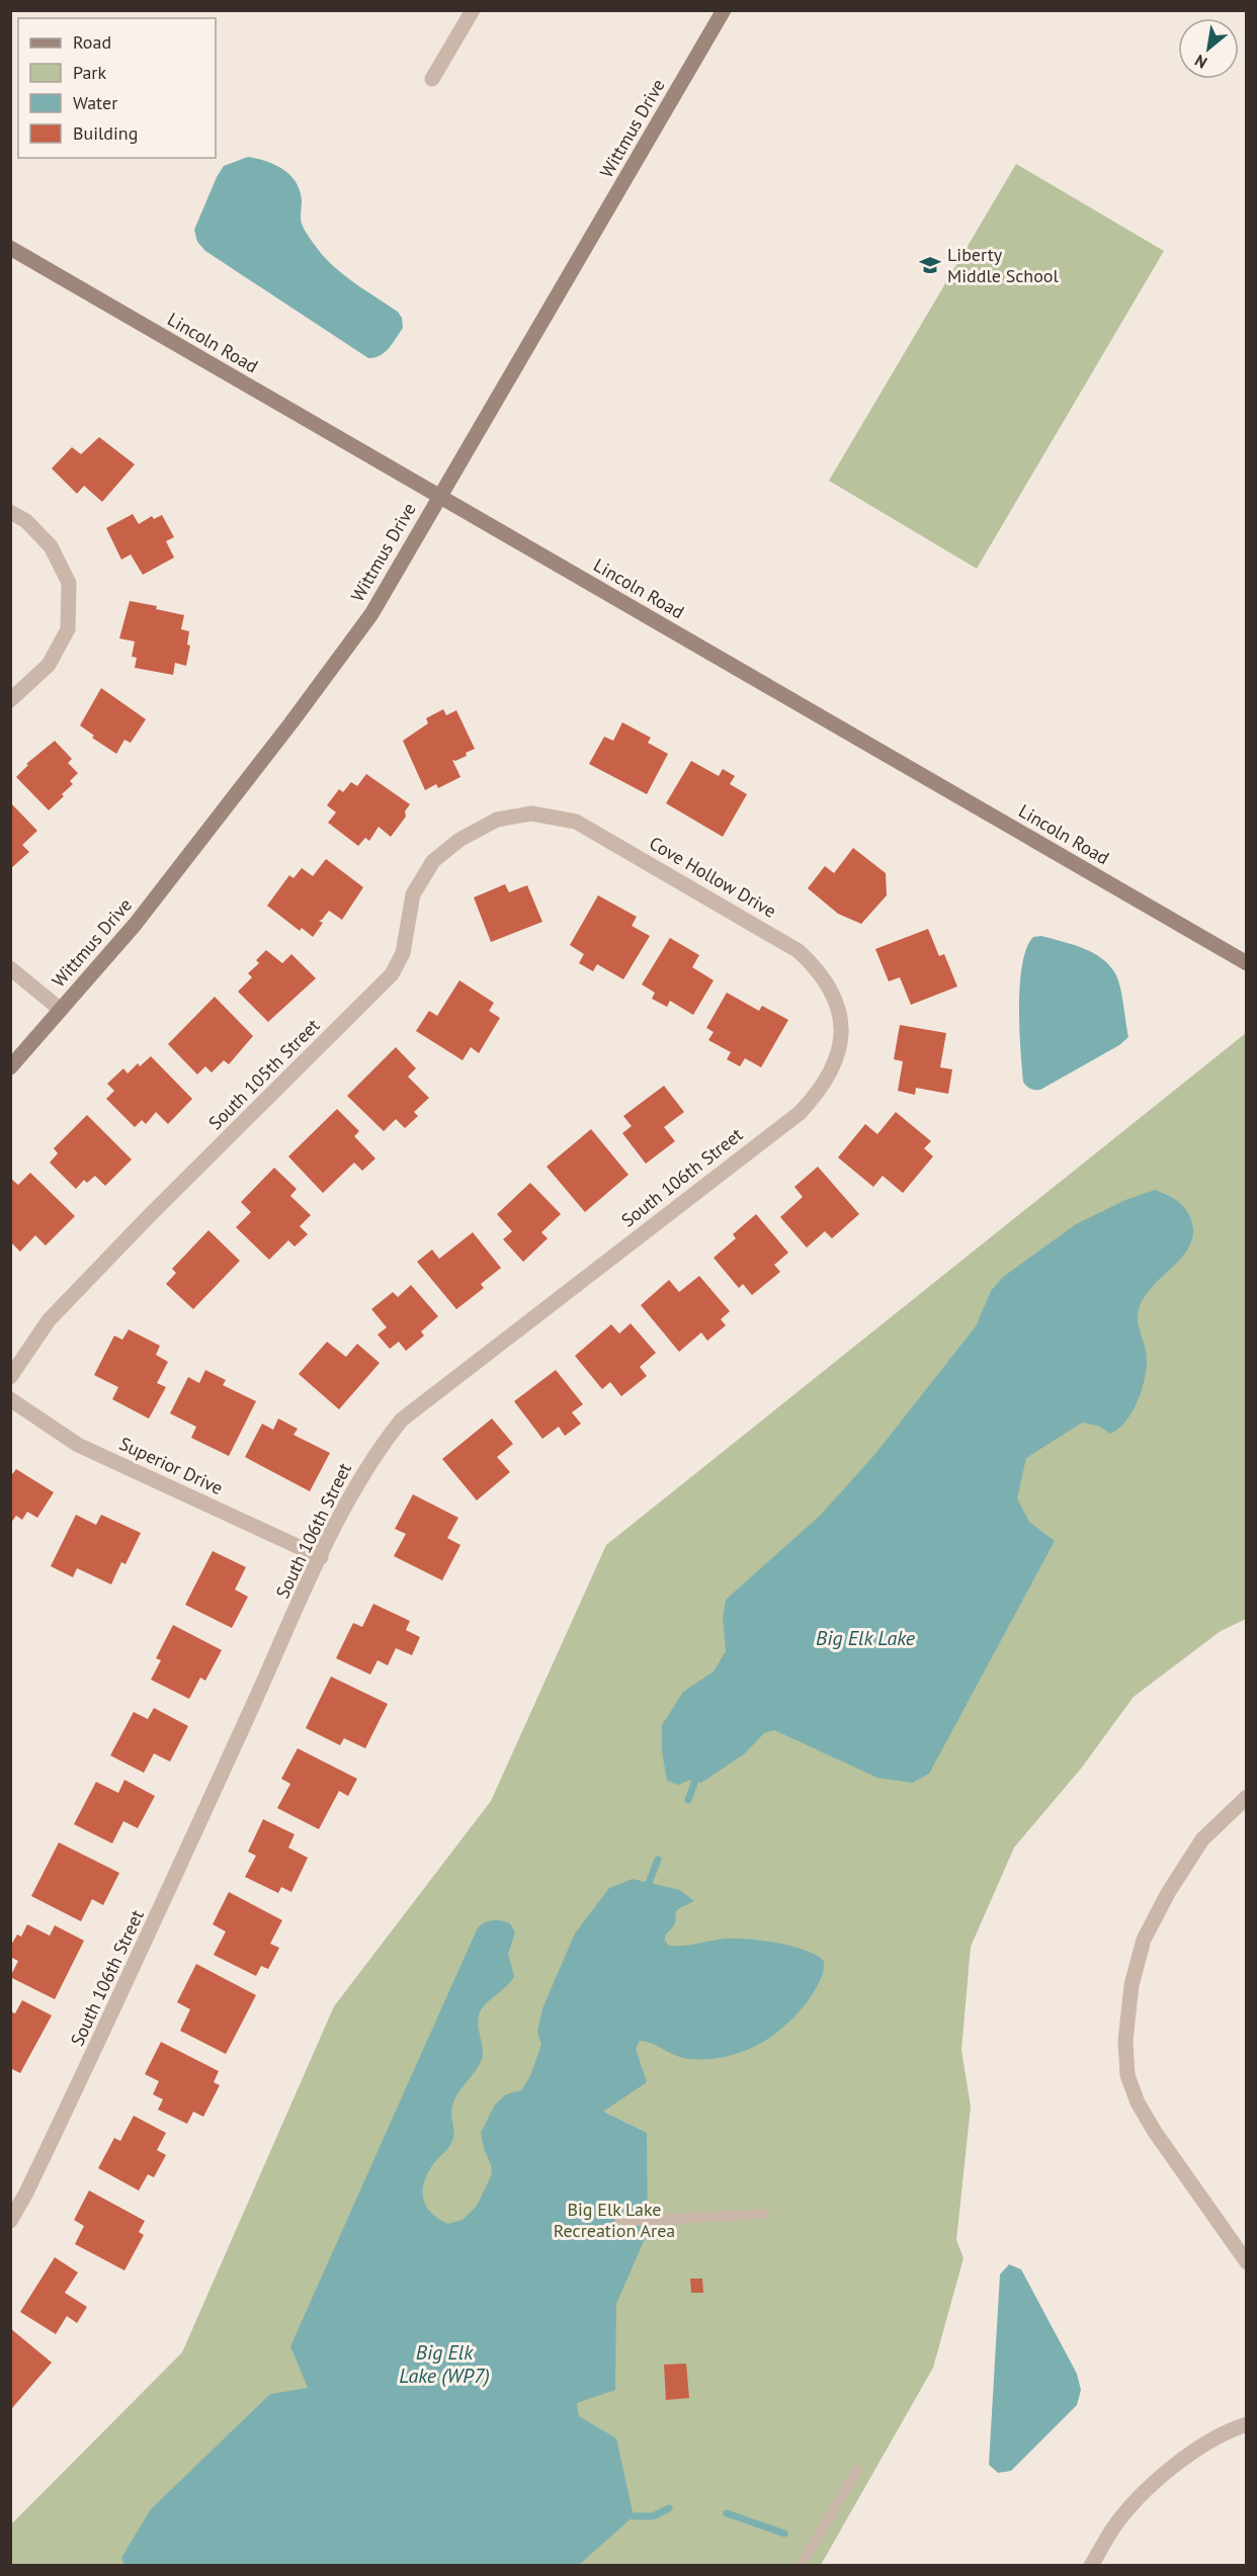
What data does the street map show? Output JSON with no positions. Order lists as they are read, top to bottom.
{
  "streets": {
    "street": [
      "Wittmus Drive",
      "Lincoln Road",
      "Cove Hollow Drive",
      "South 105th Street",
      "South 106th Street",
      "Superior Drive"
    ]
  },
  "crossings": [
    ["Wittmus Drive", "Lincoln Road"],
    ["Cove Hollow Drive", "South 105th Street"],
    ["Cove Hollow Drive", "South 106th Street"],
    ["South 106th Street", "Superior Drive"]
  ],
  "water": ["Big Elk Lake", "Big Elk Lake (WP7)"],
  "parks": ["Big Elk Lake Recreation Area"],
  "places": {
    "school or university": ["Liberty Middle School"]
  },
  "legend": [
    "Road",
    "Park",
    "Water",
    "Building"
  ],
  "north": "bottom left"
}
